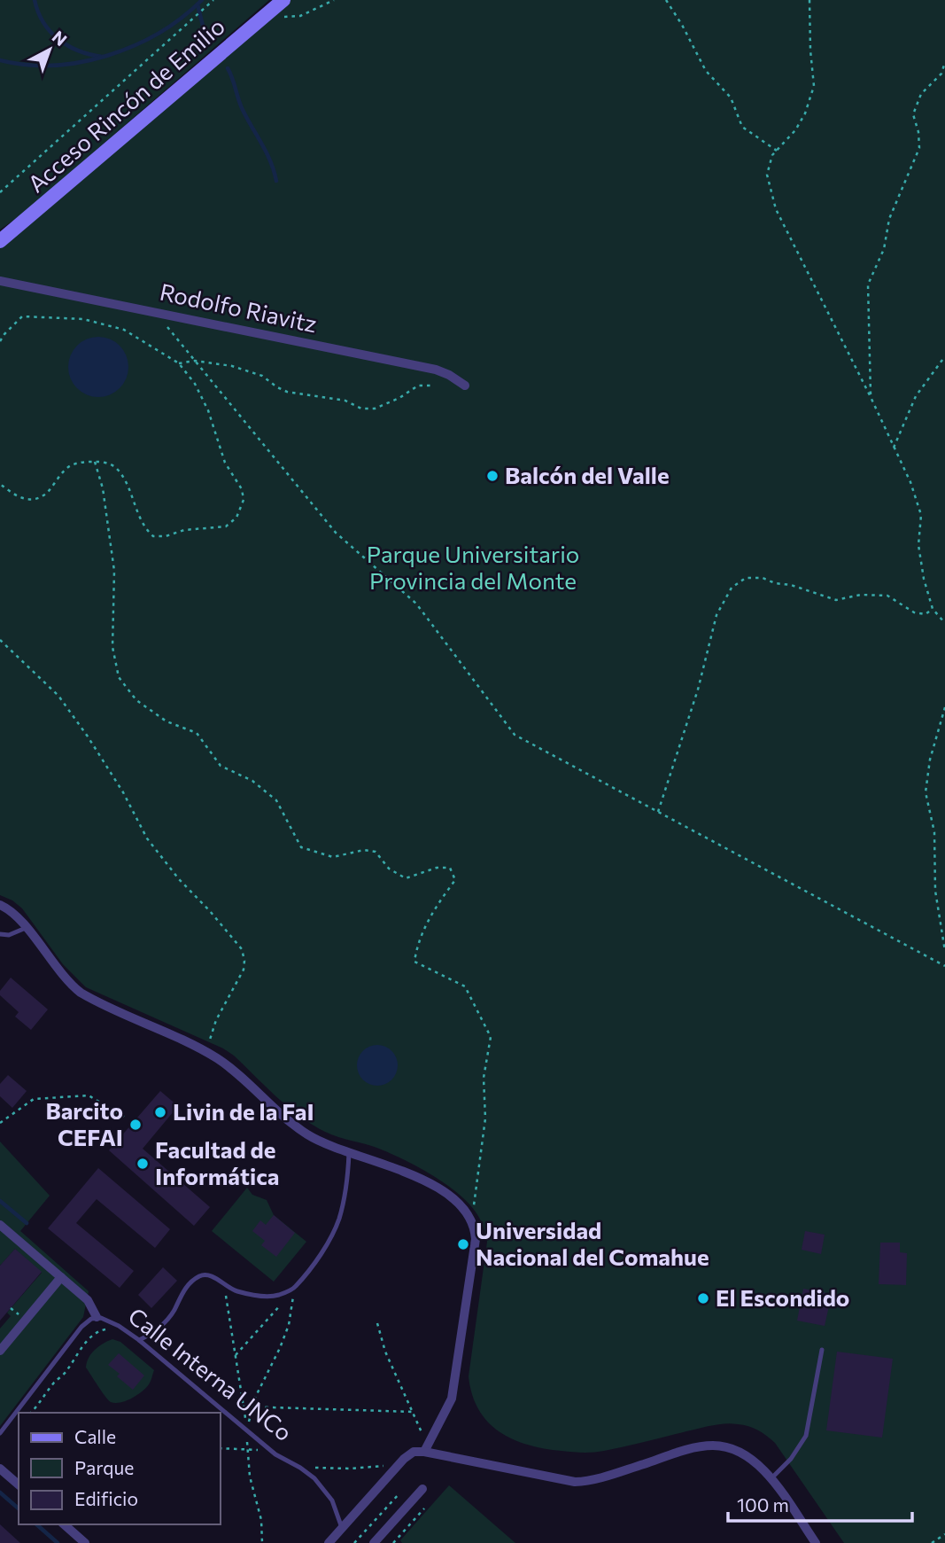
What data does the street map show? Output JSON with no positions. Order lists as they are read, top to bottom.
{
  "streets": {
    "main road": ["Acceso Rincón de Emilio"],
    "street": ["Rodolfo Riavitz"],
    "lane": ["Calle Interna UNCo"]
  },
  "parks": ["Parque Universitario Provincia del Monte"],
  "places": [
    "Balcón del Valle",
    "Livin de la FaI",
    "Barcito CEFAI",
    "Facultad de Informática",
    "Universidad Nacional del Comahue",
    "El Escondido"
  ],
  "legend": ["Calle", "Parque", "Edificio"],
  "scale_bar": "100 m",
  "north": "top right"
}
